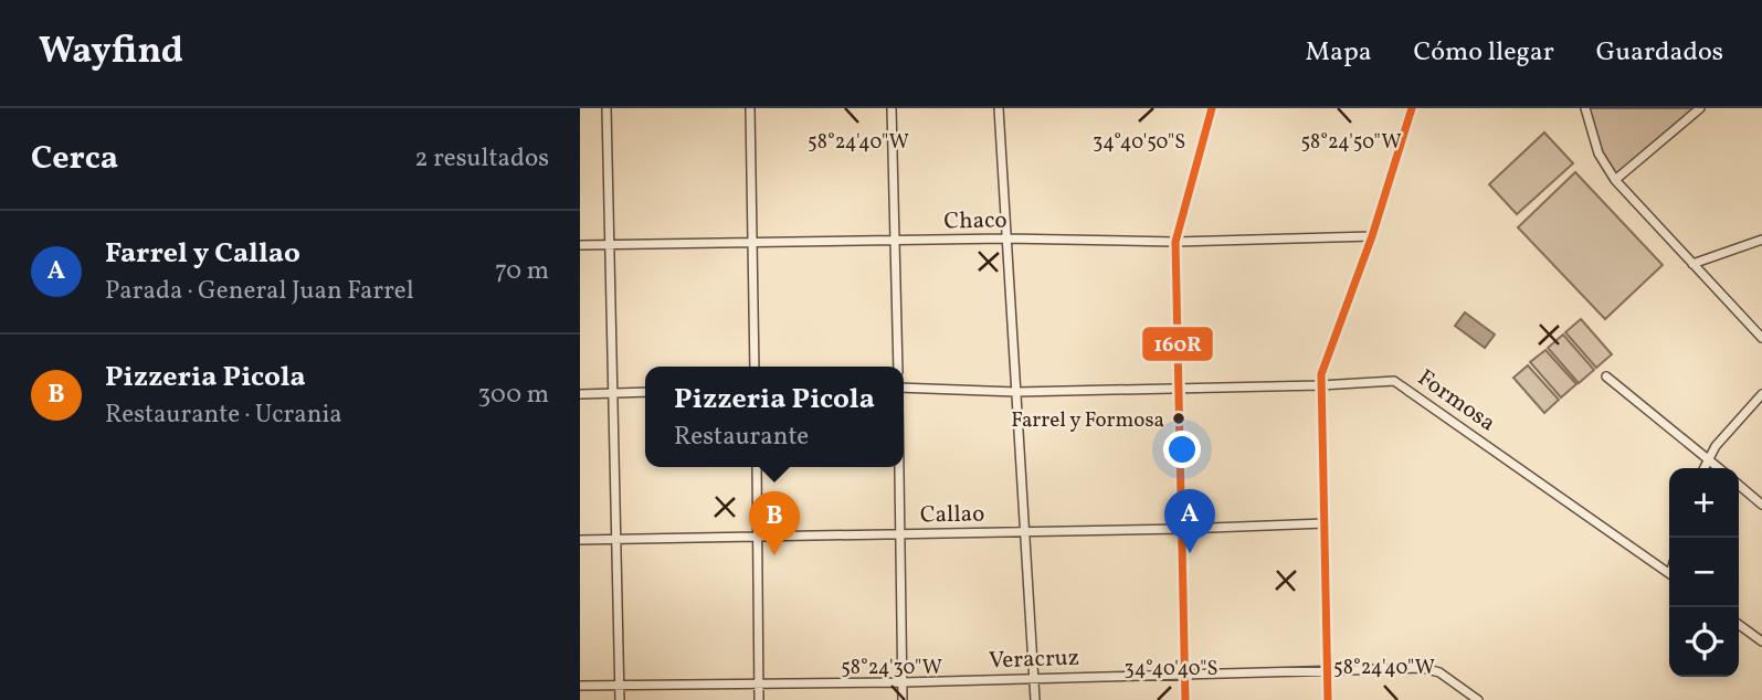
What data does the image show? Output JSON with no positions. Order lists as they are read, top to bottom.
{
  "streets": {
    "street": [
      "Chaco",
      "Formosa",
      "Callao",
      "Veracruz"
    ]
  },
  "places": ["Farrel y Formosa"],
  "lines": ["transit line 160R"],
  "page": {
    "header": "Wayfind",
    "nav": ["Mapa", "Cómo llegar", "Guardados"],
    "heading": ["Cerca", "2 resultados"],
    "list": [
      {
        "mark": "A",
        "name": "Farrel y Callao",
        "note": "Parada · General Juan Farrel",
        "value": "70 m"
      },
      {
        "mark": "B",
        "name": "Pizzeria Picola",
        "note": "Restaurante · Ucrania",
        "value": "300 m"
      }
    ],
    "popup": ["Pizzeria Picola", "Restaurante"],
    "map_buttons": ["+", "−"],
    "pins": ["A", "B"]
  },
  "coordinates": [
    "34°40'50\"S",
    "58°24'40\"W",
    "58°24'50\"W",
    "58°24'30\"W",
    "34°40'40\"S"
  ]
}
